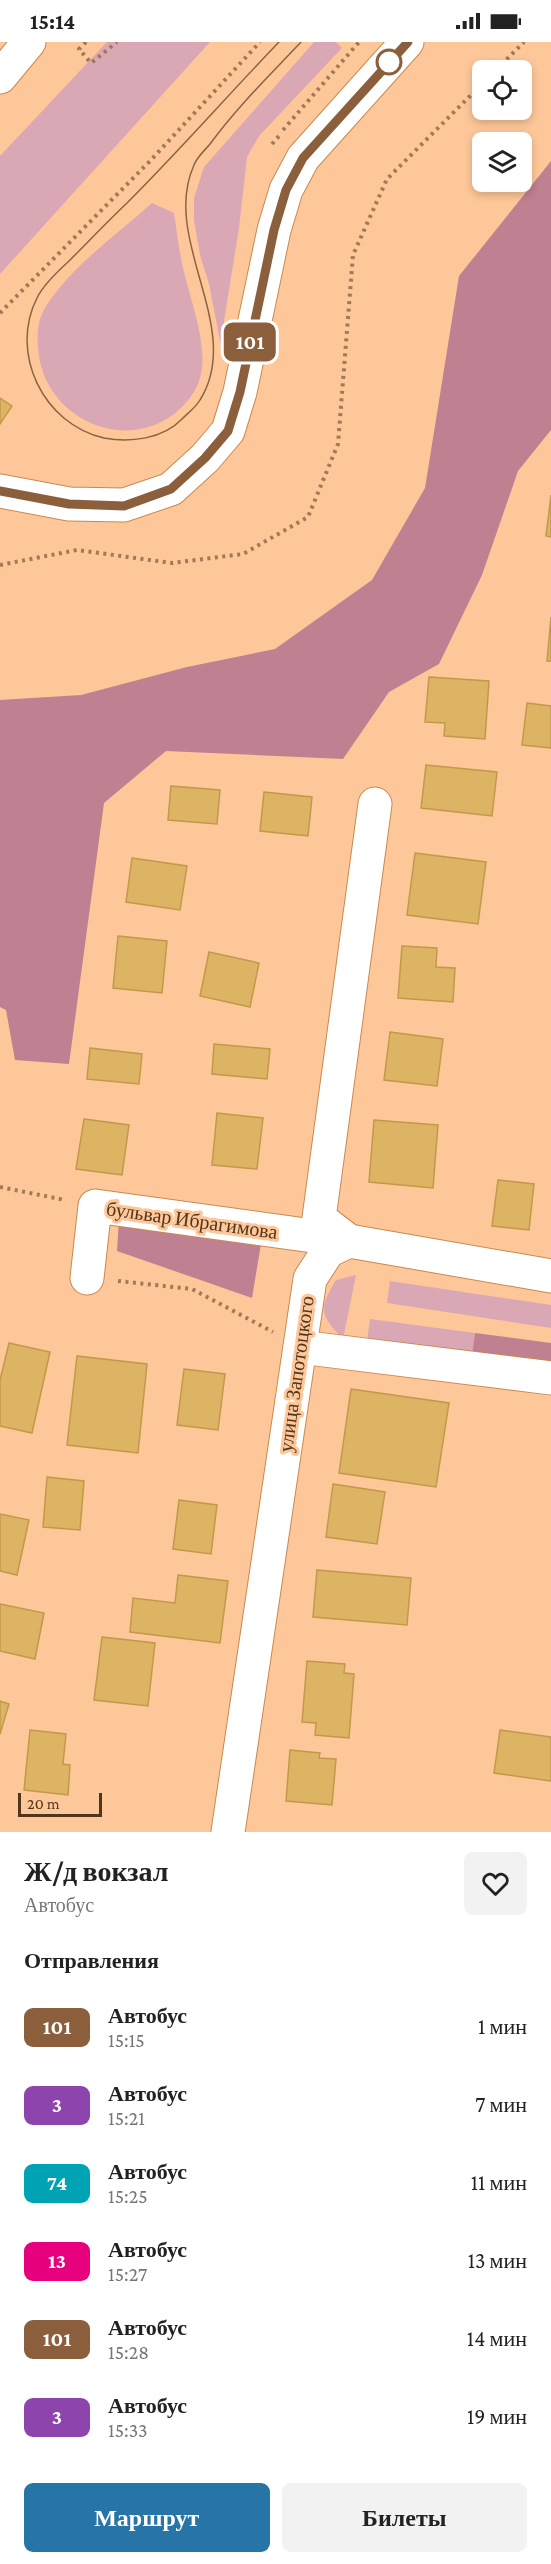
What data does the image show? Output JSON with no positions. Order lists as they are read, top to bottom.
{
  "streets": {
    "street": ["бульвар Ибрагимова", "улица Запотоцкого"]
  },
  "crossings": [
    ["бульвар Ибрагимова", "улица Запотоцкого"]
  ],
  "lines": ["bus line 101"],
  "scale_bar": "20 m",
  "page": {
    "status": "15:14",
    "on_map": "101",
    "scale": "20 m",
    "heading": [
      ["Ж/д вокзал", "Автобус"],
      "Отправления"
    ],
    "list": [
      {
        "mark": "101",
        "name": "Автобус",
        "note": "15:15",
        "value": "1 мин"
      },
      {
        "mark": "3",
        "name": "Автобус",
        "note": "15:21",
        "value": "7 мин"
      },
      {
        "mark": "74",
        "name": "Автобус",
        "note": "15:25",
        "value": "11 мин"
      },
      {
        "mark": "13",
        "name": "Автобус",
        "note": "15:27",
        "value": "13 мин"
      },
      {
        "mark": "101",
        "name": "Автобус",
        "note": "15:28",
        "value": "14 мин"
      },
      {
        "mark": "3",
        "name": "Автобус",
        "note": "15:33",
        "value": "19 мин"
      }
    ],
    "buttons": ["Маршрут", "Билеты"]
  }
}
